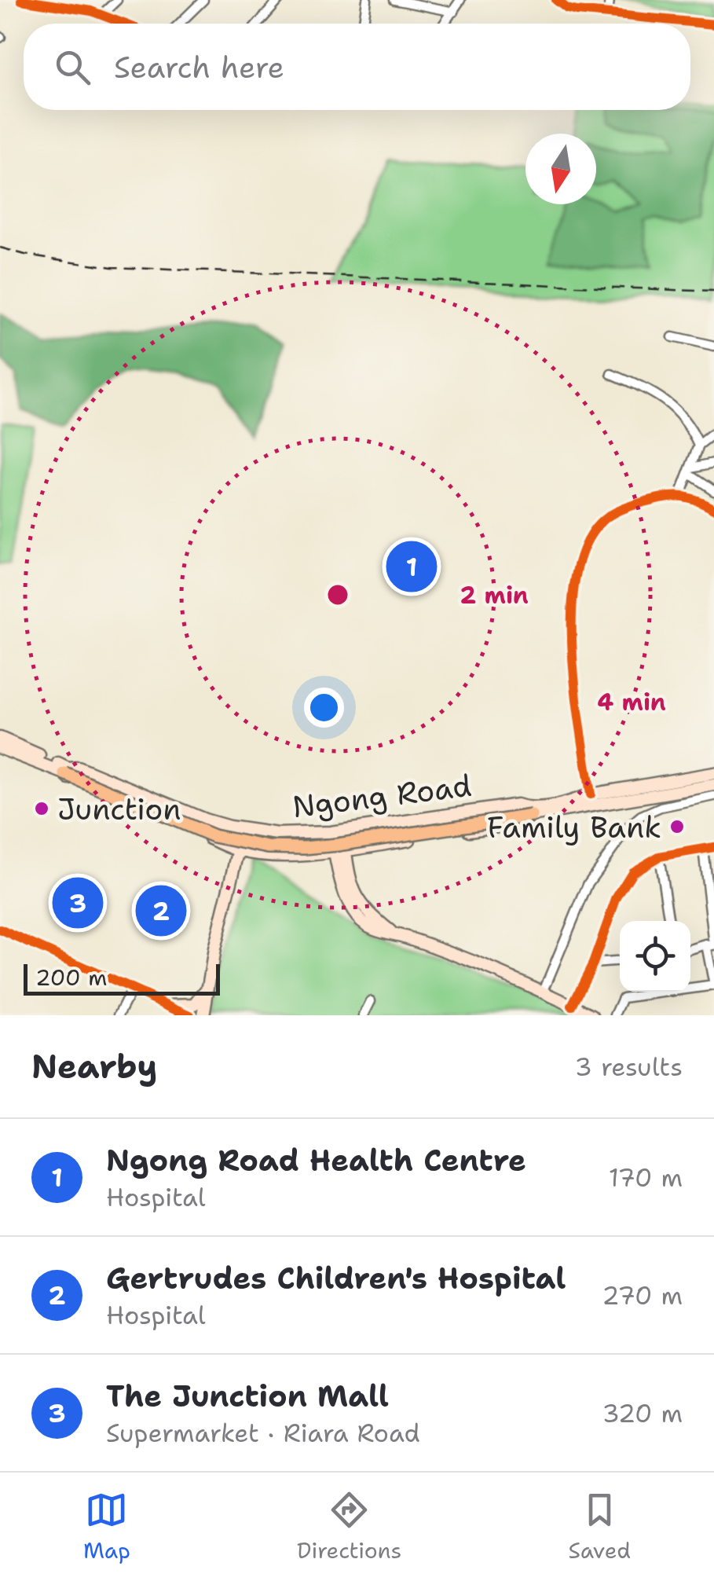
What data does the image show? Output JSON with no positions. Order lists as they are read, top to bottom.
{
  "streets": {
    "main road": ["Ngong Road"]
  },
  "places": ["Junction", "Family Bank"],
  "scale_bar": "200 m",
  "north": "bottom",
  "page": {
    "search": "Search here",
    "pins": ["1", "3", "2"],
    "scale": "200 m",
    "heading": ["Nearby", "3 results"],
    "list": [
      {
        "mark": "1",
        "name": "Ngong Road Health Centre",
        "note": "Hospital",
        "value": "170 m"
      },
      {
        "mark": "2",
        "name": "Gertrudes Children's Hospital",
        "note": "Hospital",
        "value": "270 m"
      },
      {
        "mark": "3",
        "name": "The Junction Mall",
        "note": "Supermarket · Riara Road",
        "value": "320 m"
      }
    ],
    "nav": ["Map", "Directions", "Saved"]
  },
  "rings": ["2 min", "4 min"]
}
